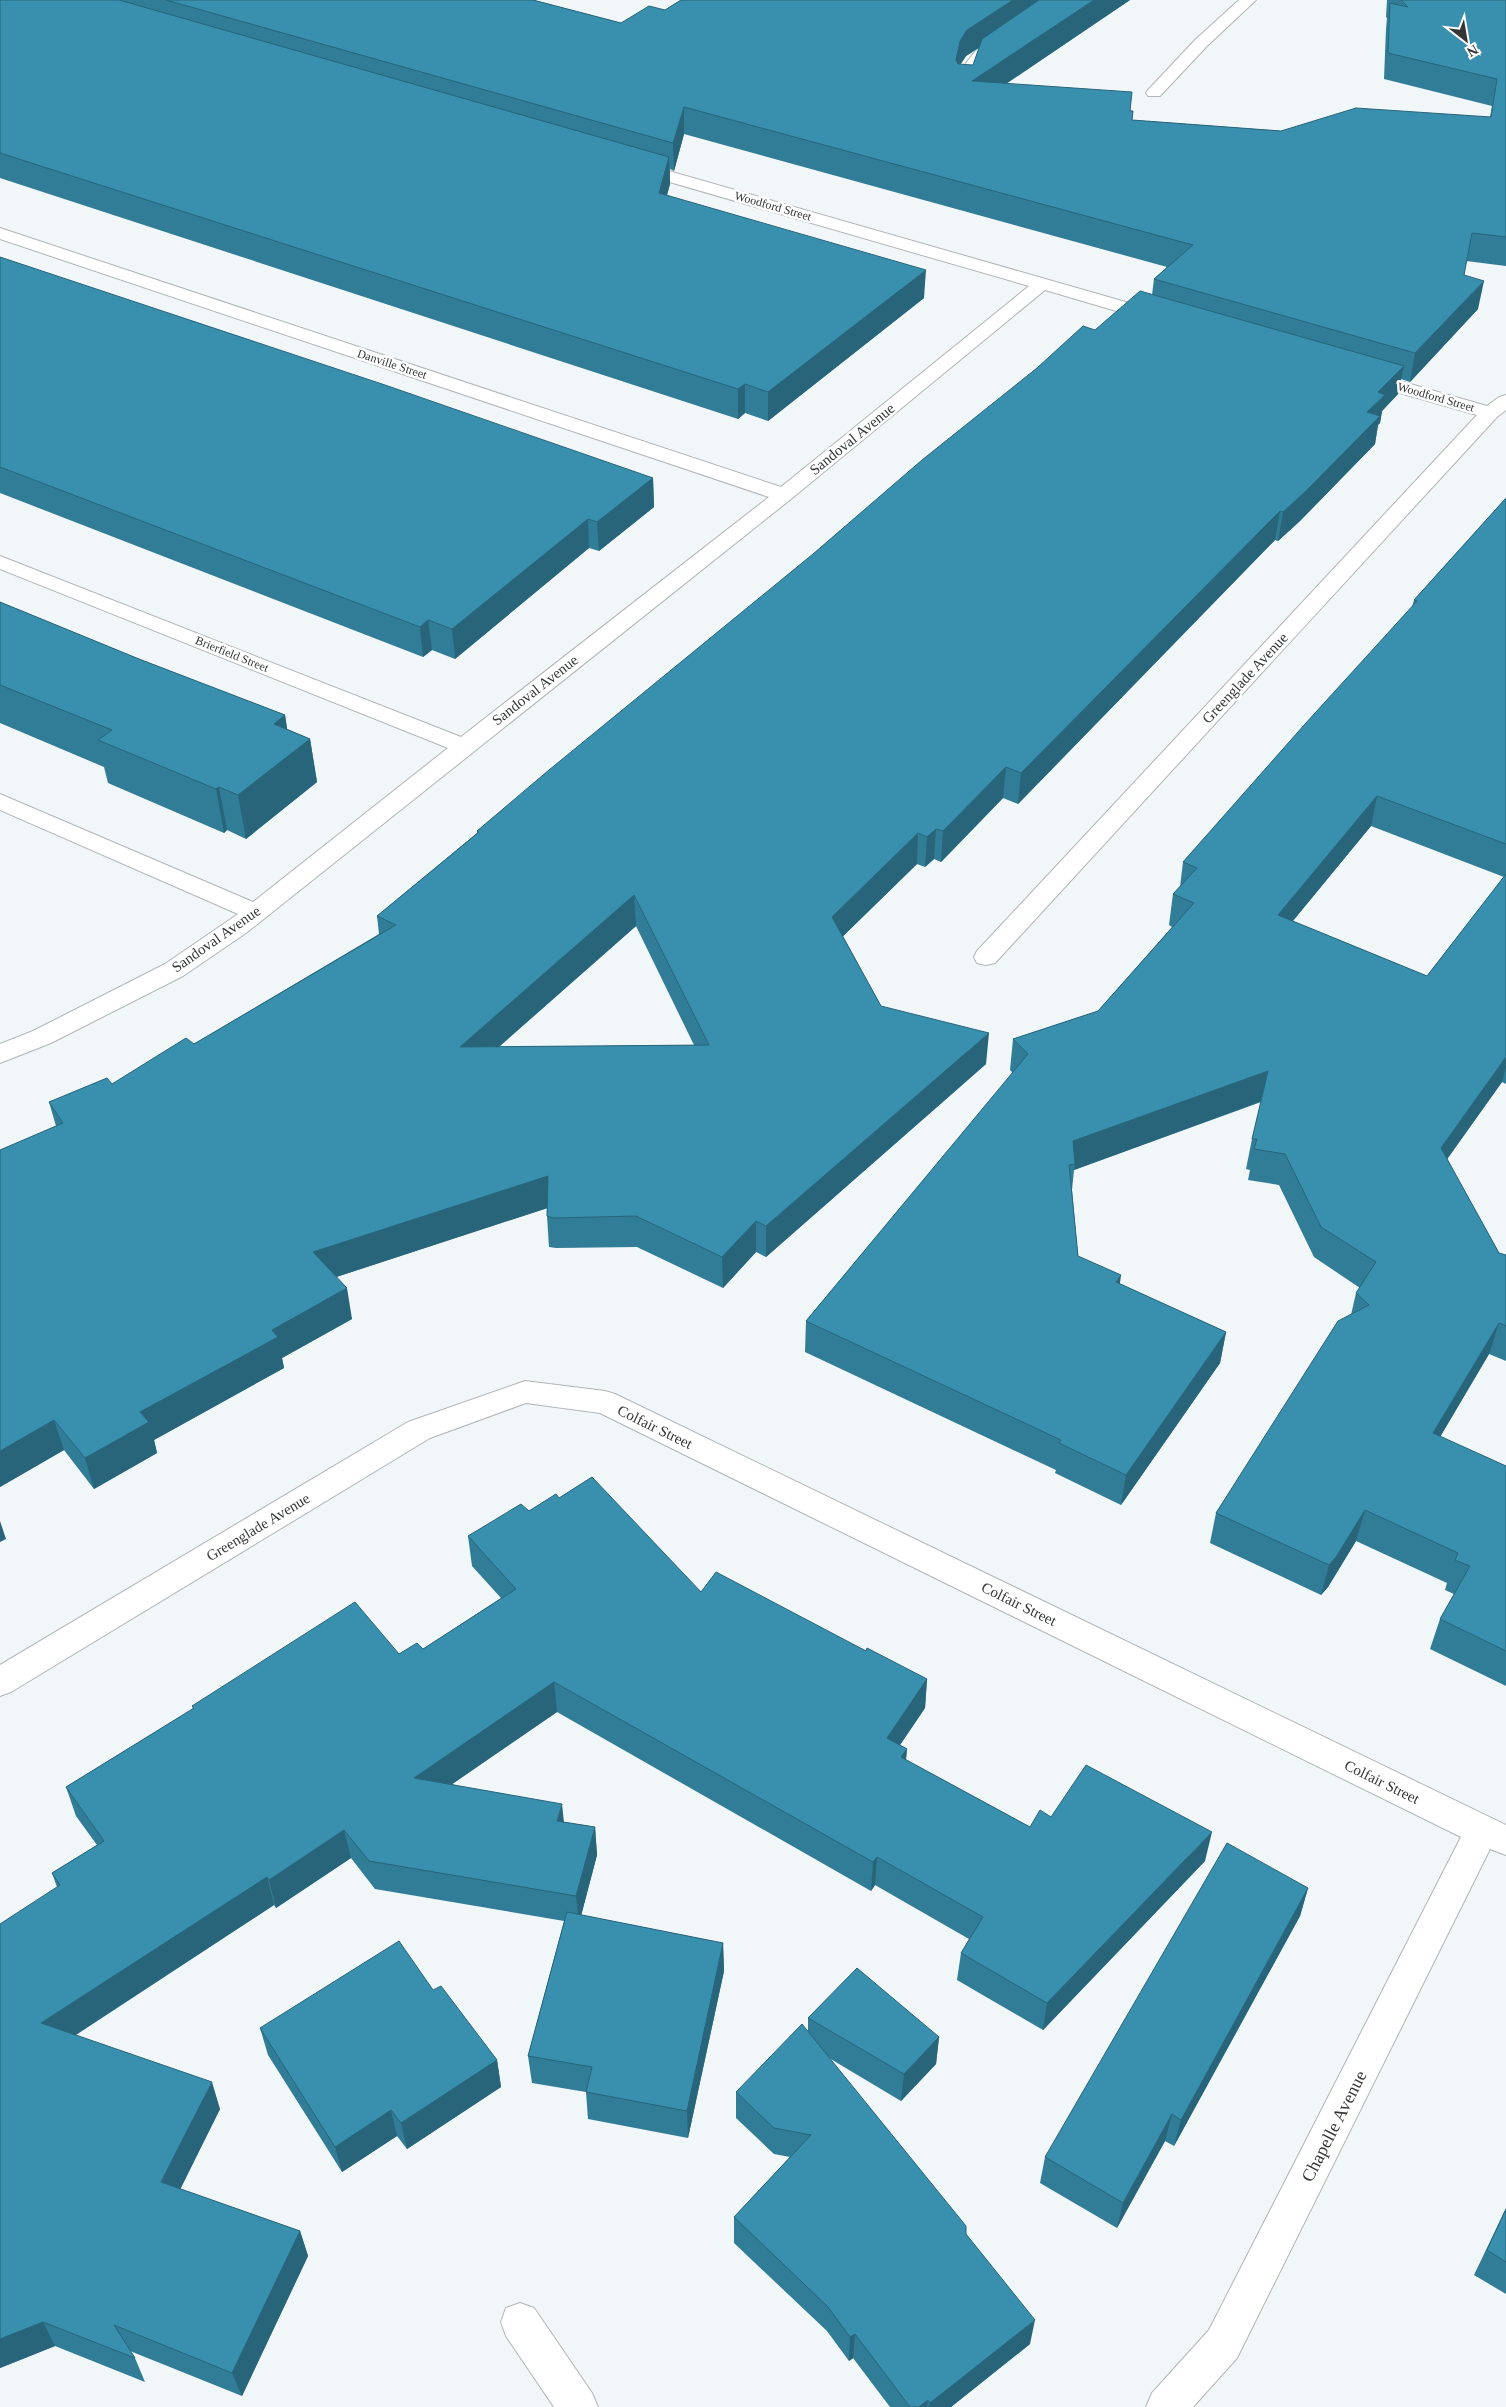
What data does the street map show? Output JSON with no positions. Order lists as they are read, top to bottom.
{
  "streets": {
    "street": [
      "Woodford Street",
      "Danville Street",
      "Sandoval Avenue",
      "Brierfield Street",
      "Greenglade Avenue",
      "Colfair Street",
      "Chapelle Avenue"
    ]
  },
  "crossings": [
    ["Woodford Street", "Sandoval Avenue"],
    ["Woodford Street", "Greenglade Avenue"],
    ["Danville Street", "Sandoval Avenue"],
    ["Sandoval Avenue", "Brierfield Street"],
    ["Greenglade Avenue", "Colfair Street"],
    ["Colfair Street", "Chapelle Avenue"]
  ],
  "north": "bottom right"
}
